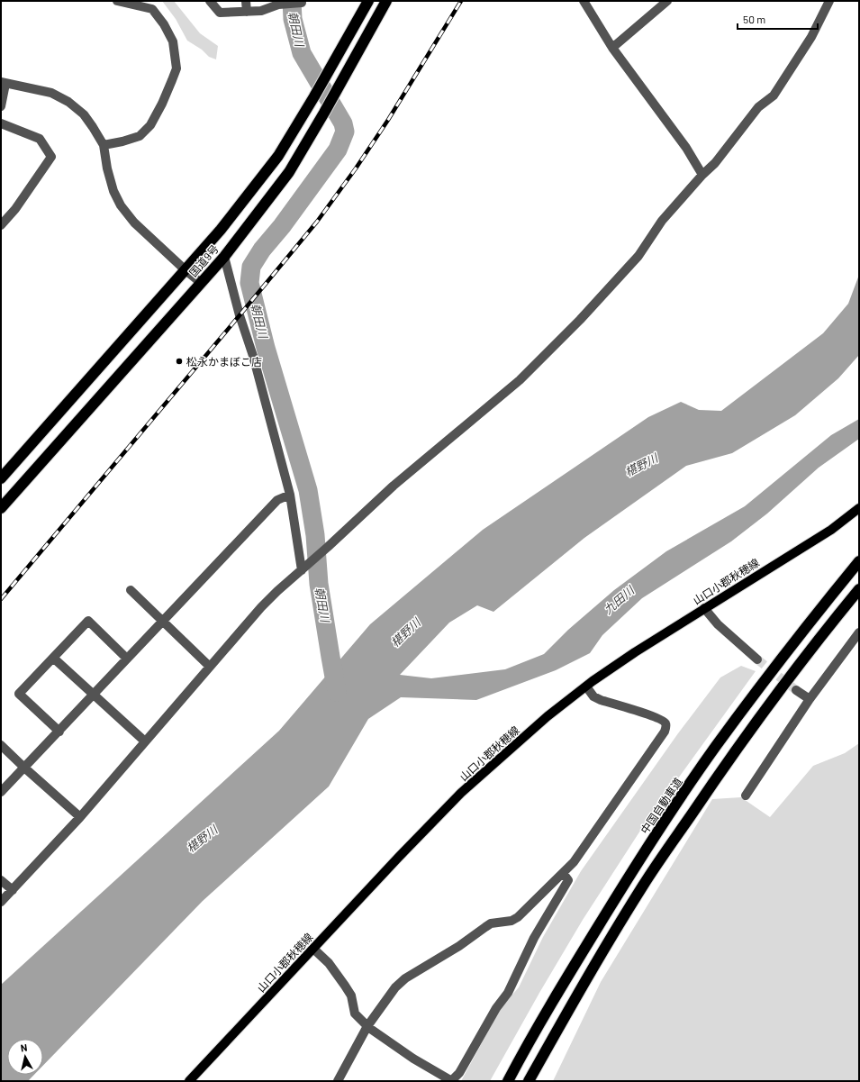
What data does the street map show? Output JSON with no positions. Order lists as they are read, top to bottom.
{
  "streets": {
    "highway": ["国道9号", "中国自動車道"],
    "main road": ["山口小郡秋穂線"]
  },
  "water": ["朝田川", "椹野川", "九田川"],
  "places": ["松永かまぼこ店"],
  "scale_bar": "50 m",
  "north": "top"
}
